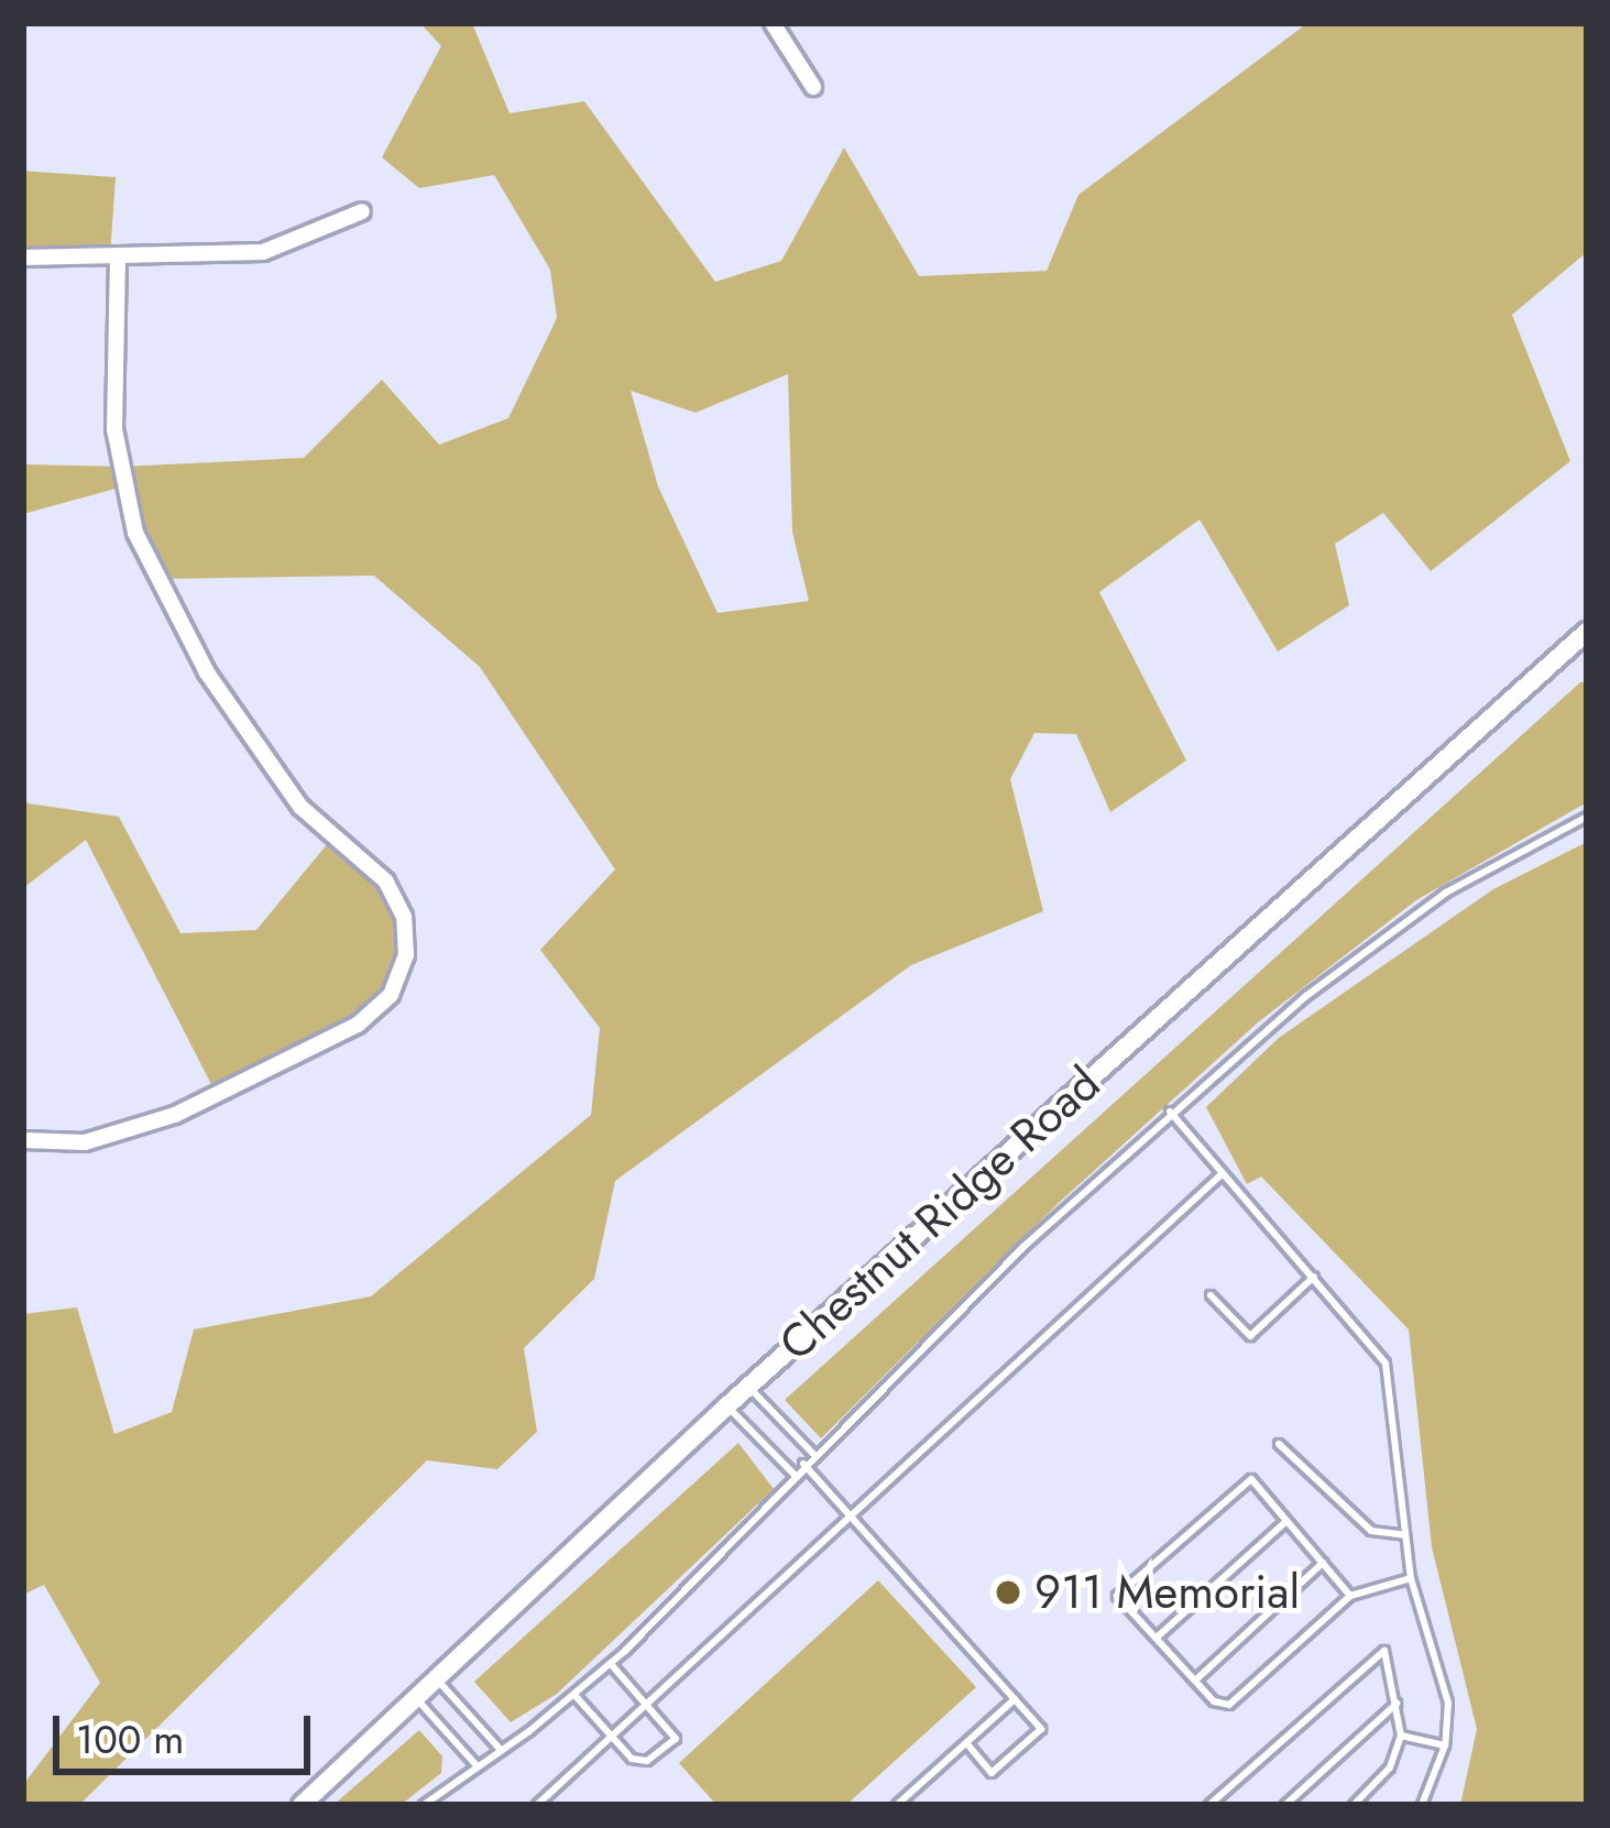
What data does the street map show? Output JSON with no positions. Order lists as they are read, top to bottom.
{
  "streets": {
    "street": ["Chestnut Ridge Road"]
  },
  "places": ["911 Memorial"],
  "scale_bar": "100 m"
}
